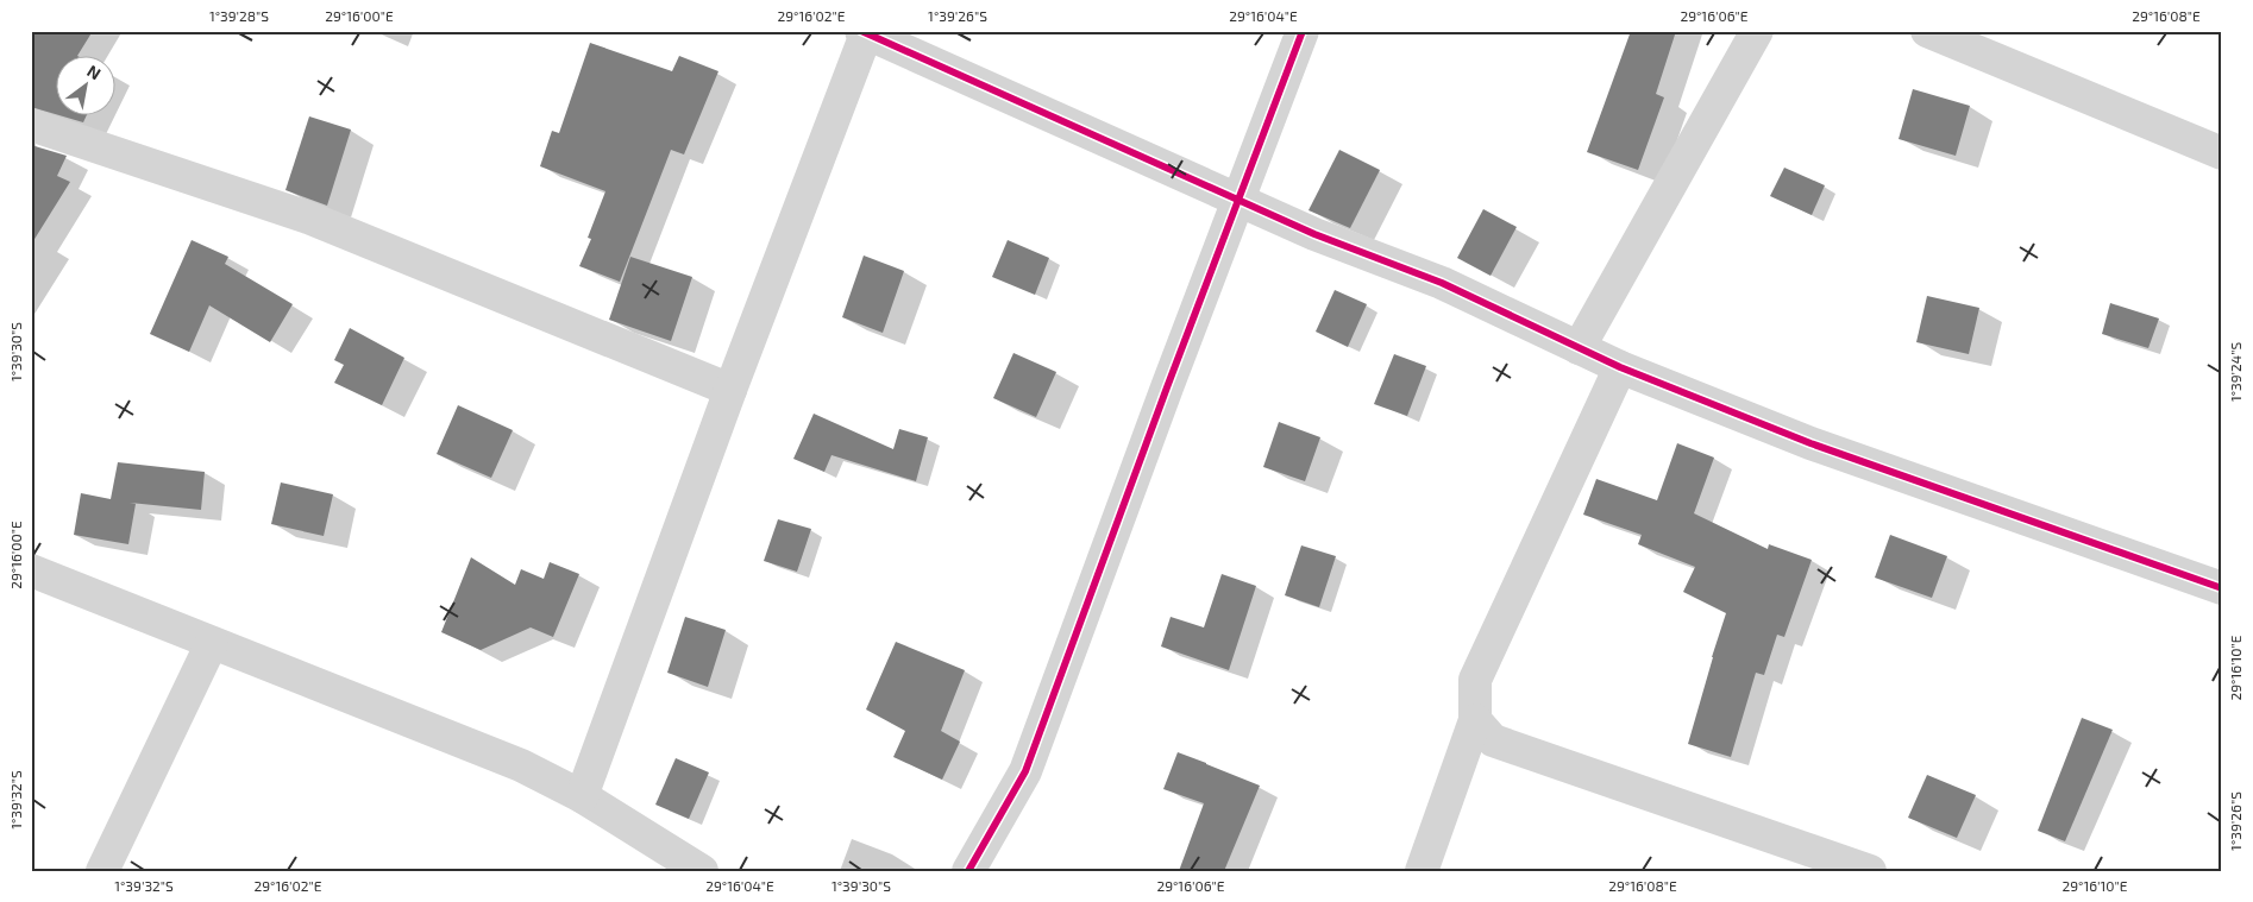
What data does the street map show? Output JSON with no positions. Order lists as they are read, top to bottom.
{
  "north": "top right",
  "coordinates": [
    "1°39'28\"S",
    "29°16'00\"E",
    "29°16'02\"E",
    "1°39'26\"S",
    "29°16'04\"E",
    "29°16'06\"E",
    "29°16'08\"E",
    "1°39'30\"S",
    "1°39'24\"S",
    "29°16'10\"E",
    "1°39'32\"S"
  ]
}
